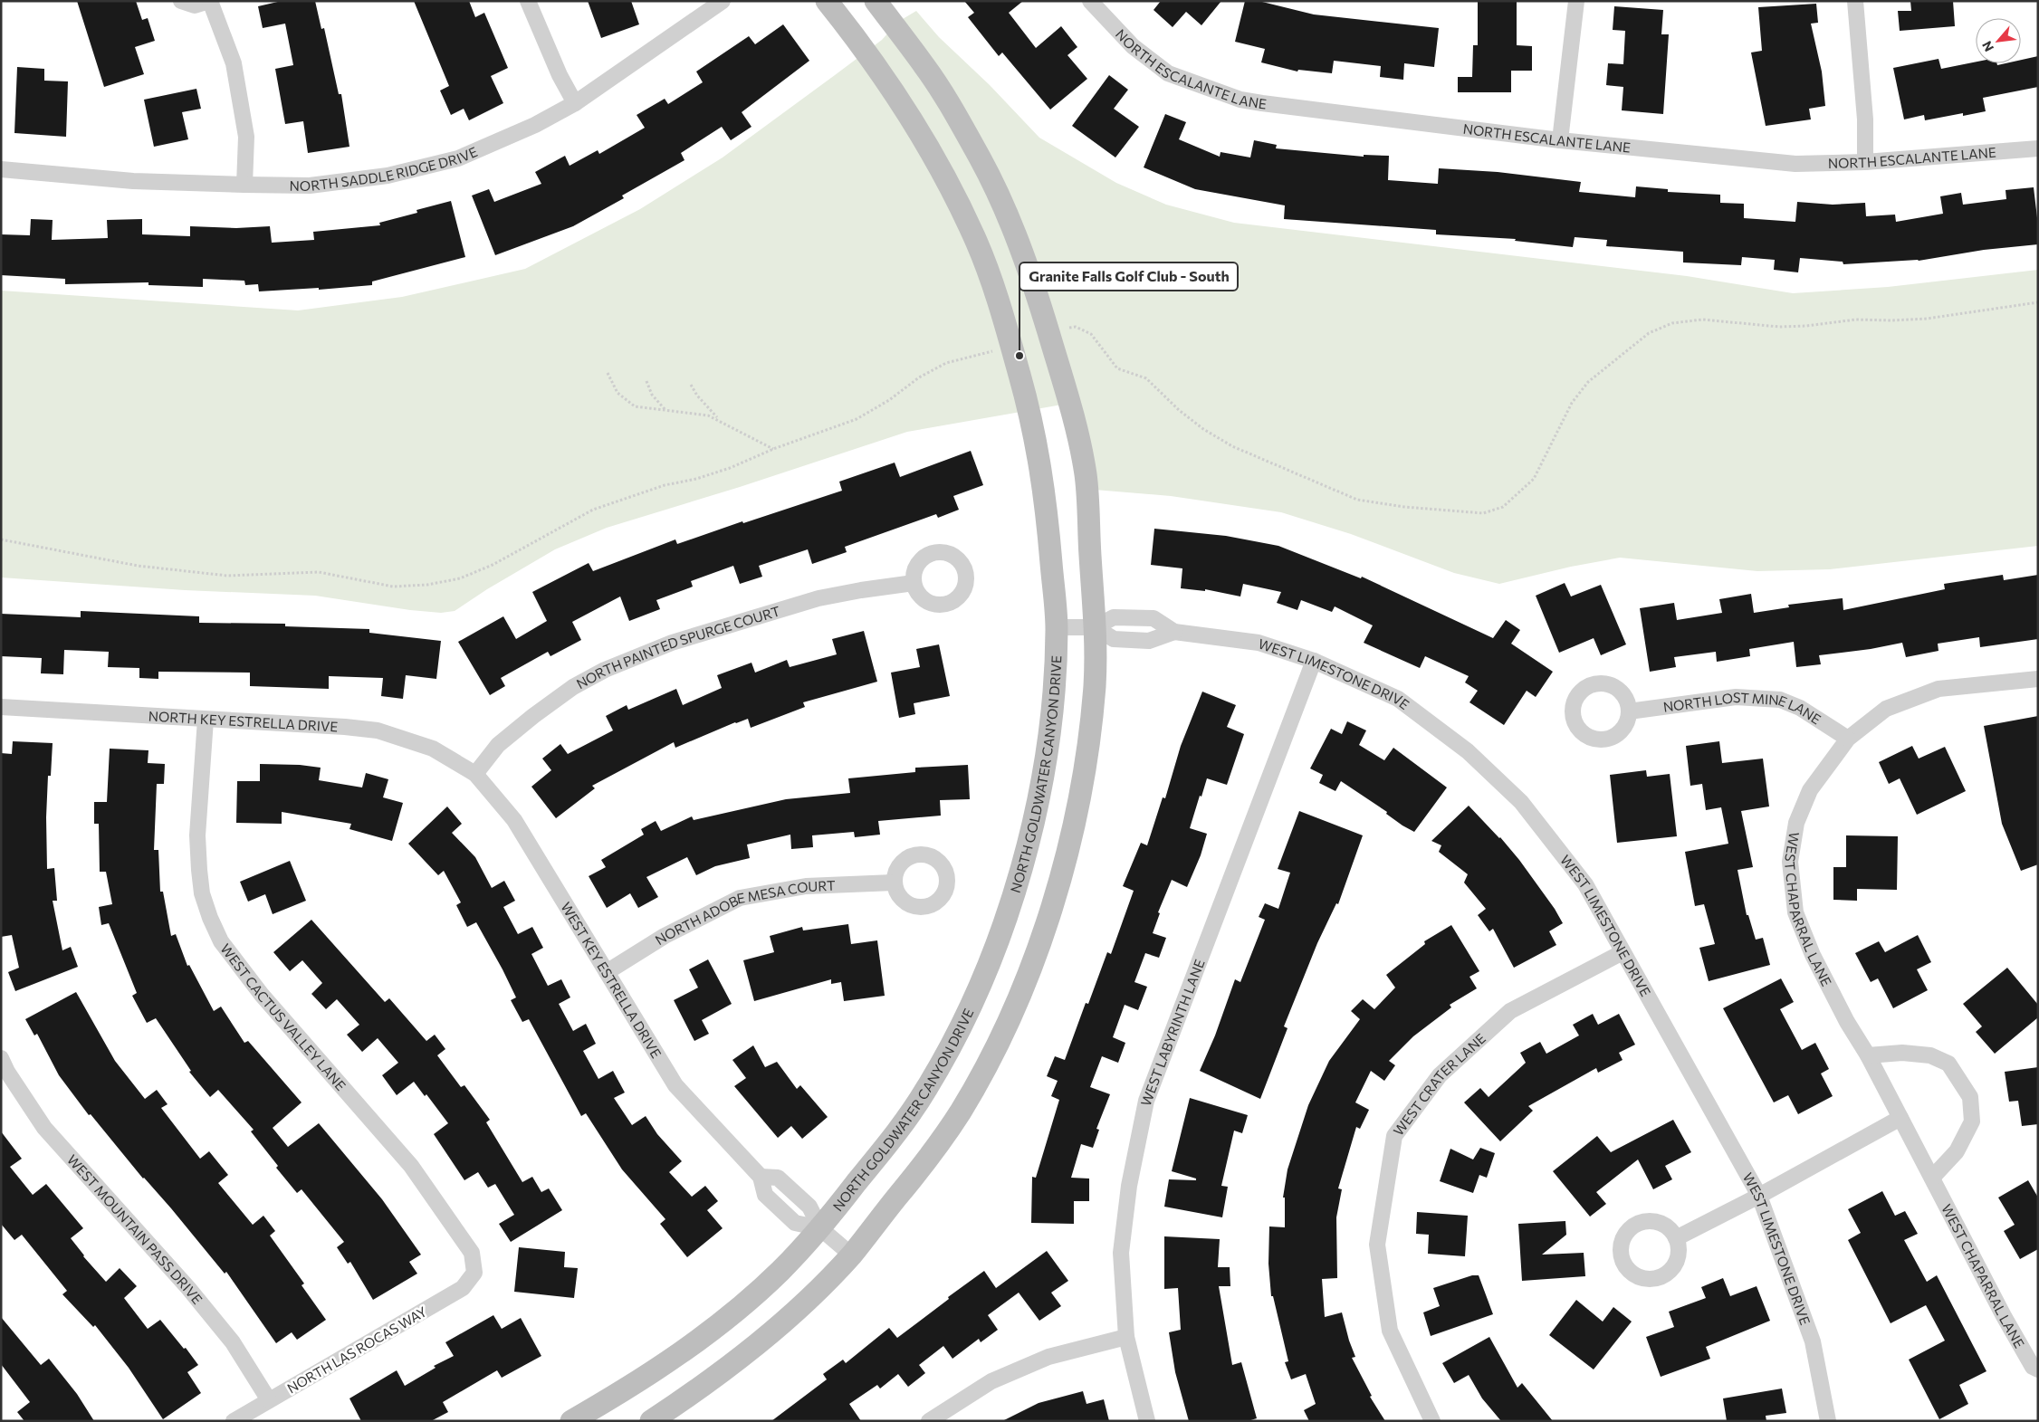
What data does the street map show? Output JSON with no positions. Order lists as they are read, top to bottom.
{
  "streets": {
    "street": [
      "NORTH ESCALANTE LANE",
      "NORTH SADDLE RIDGE DRIVE",
      "NORTH PAINTED SPURGE COURT",
      "WEST LIMESTONE DRIVE",
      "NORTH LOST MINE LANE",
      "NORTH KEY ESTRELLA DRIVE",
      "NORTH GOLDWATER CANYON DRIVE",
      "WEST CHAPARRAL LANE",
      "NORTH ADOBE MESA COURT",
      "WEST KEY ESTRELLA DRIVE",
      "WEST CACTUS VALLEY LANE",
      "WEST LABYRINTH LANE",
      "WEST CRATER LANE",
      "WEST MOUNTAIN PASS DRIVE",
      "NORTH LAS ROCAS WAY"
    ]
  },
  "crossings": [
    ["NORTH PAINTED SPURGE COURT", "NORTH KEY ESTRELLA DRIVE"],
    ["NORTH PAINTED SPURGE COURT", "WEST KEY ESTRELLA DRIVE"],
    ["WEST LIMESTONE DRIVE", "NORTH GOLDWATER CANYON DRIVE"],
    ["WEST LIMESTONE DRIVE", "WEST LABYRINTH LANE"],
    ["WEST LIMESTONE DRIVE", "WEST CRATER LANE"],
    ["NORTH LOST MINE LANE", "WEST CHAPARRAL LANE"],
    ["NORTH KEY ESTRELLA DRIVE", "WEST KEY ESTRELLA DRIVE"],
    ["NORTH KEY ESTRELLA DRIVE", "WEST CACTUS VALLEY LANE"],
    ["NORTH GOLDWATER CANYON DRIVE", "WEST KEY ESTRELLA DRIVE"],
    ["NORTH ADOBE MESA COURT", "WEST KEY ESTRELLA DRIVE"],
    ["WEST CACTUS VALLEY LANE", "NORTH LAS ROCAS WAY"],
    ["WEST MOUNTAIN PASS DRIVE", "NORTH LAS ROCAS WAY"]
  ],
  "places": ["Granite Falls Golf Club - South"],
  "north": "bottom left"
}
